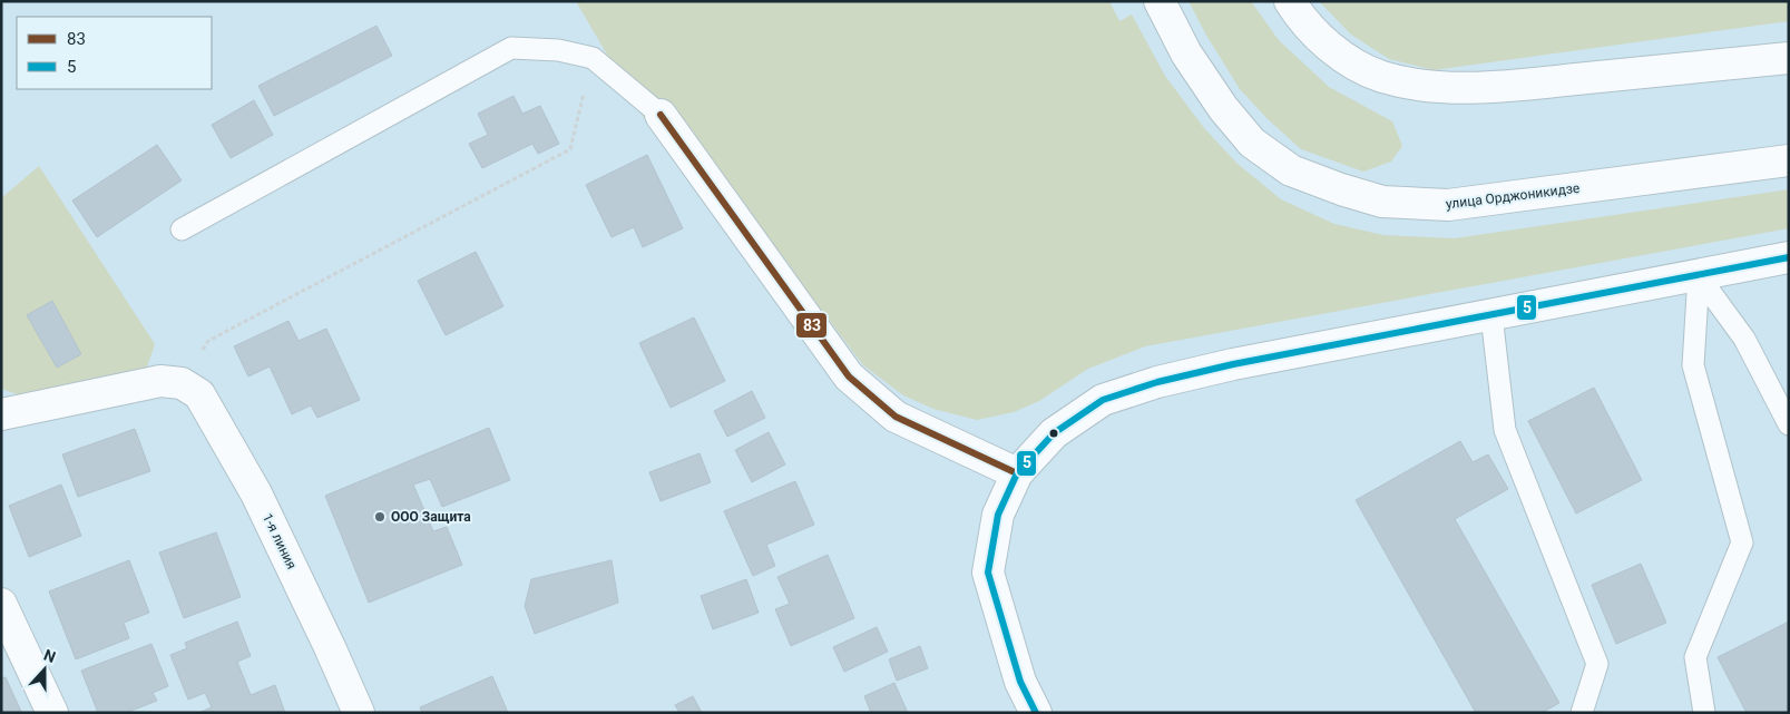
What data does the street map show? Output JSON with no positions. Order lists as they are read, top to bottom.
{
  "streets": {
    "street": ["улица Орджоникидзе", "1-я линия"]
  },
  "places": ["ООО Защита"],
  "lines": ["transit line 83", "transit line 5"],
  "legend": ["83", "5"],
  "north": "top"
}
